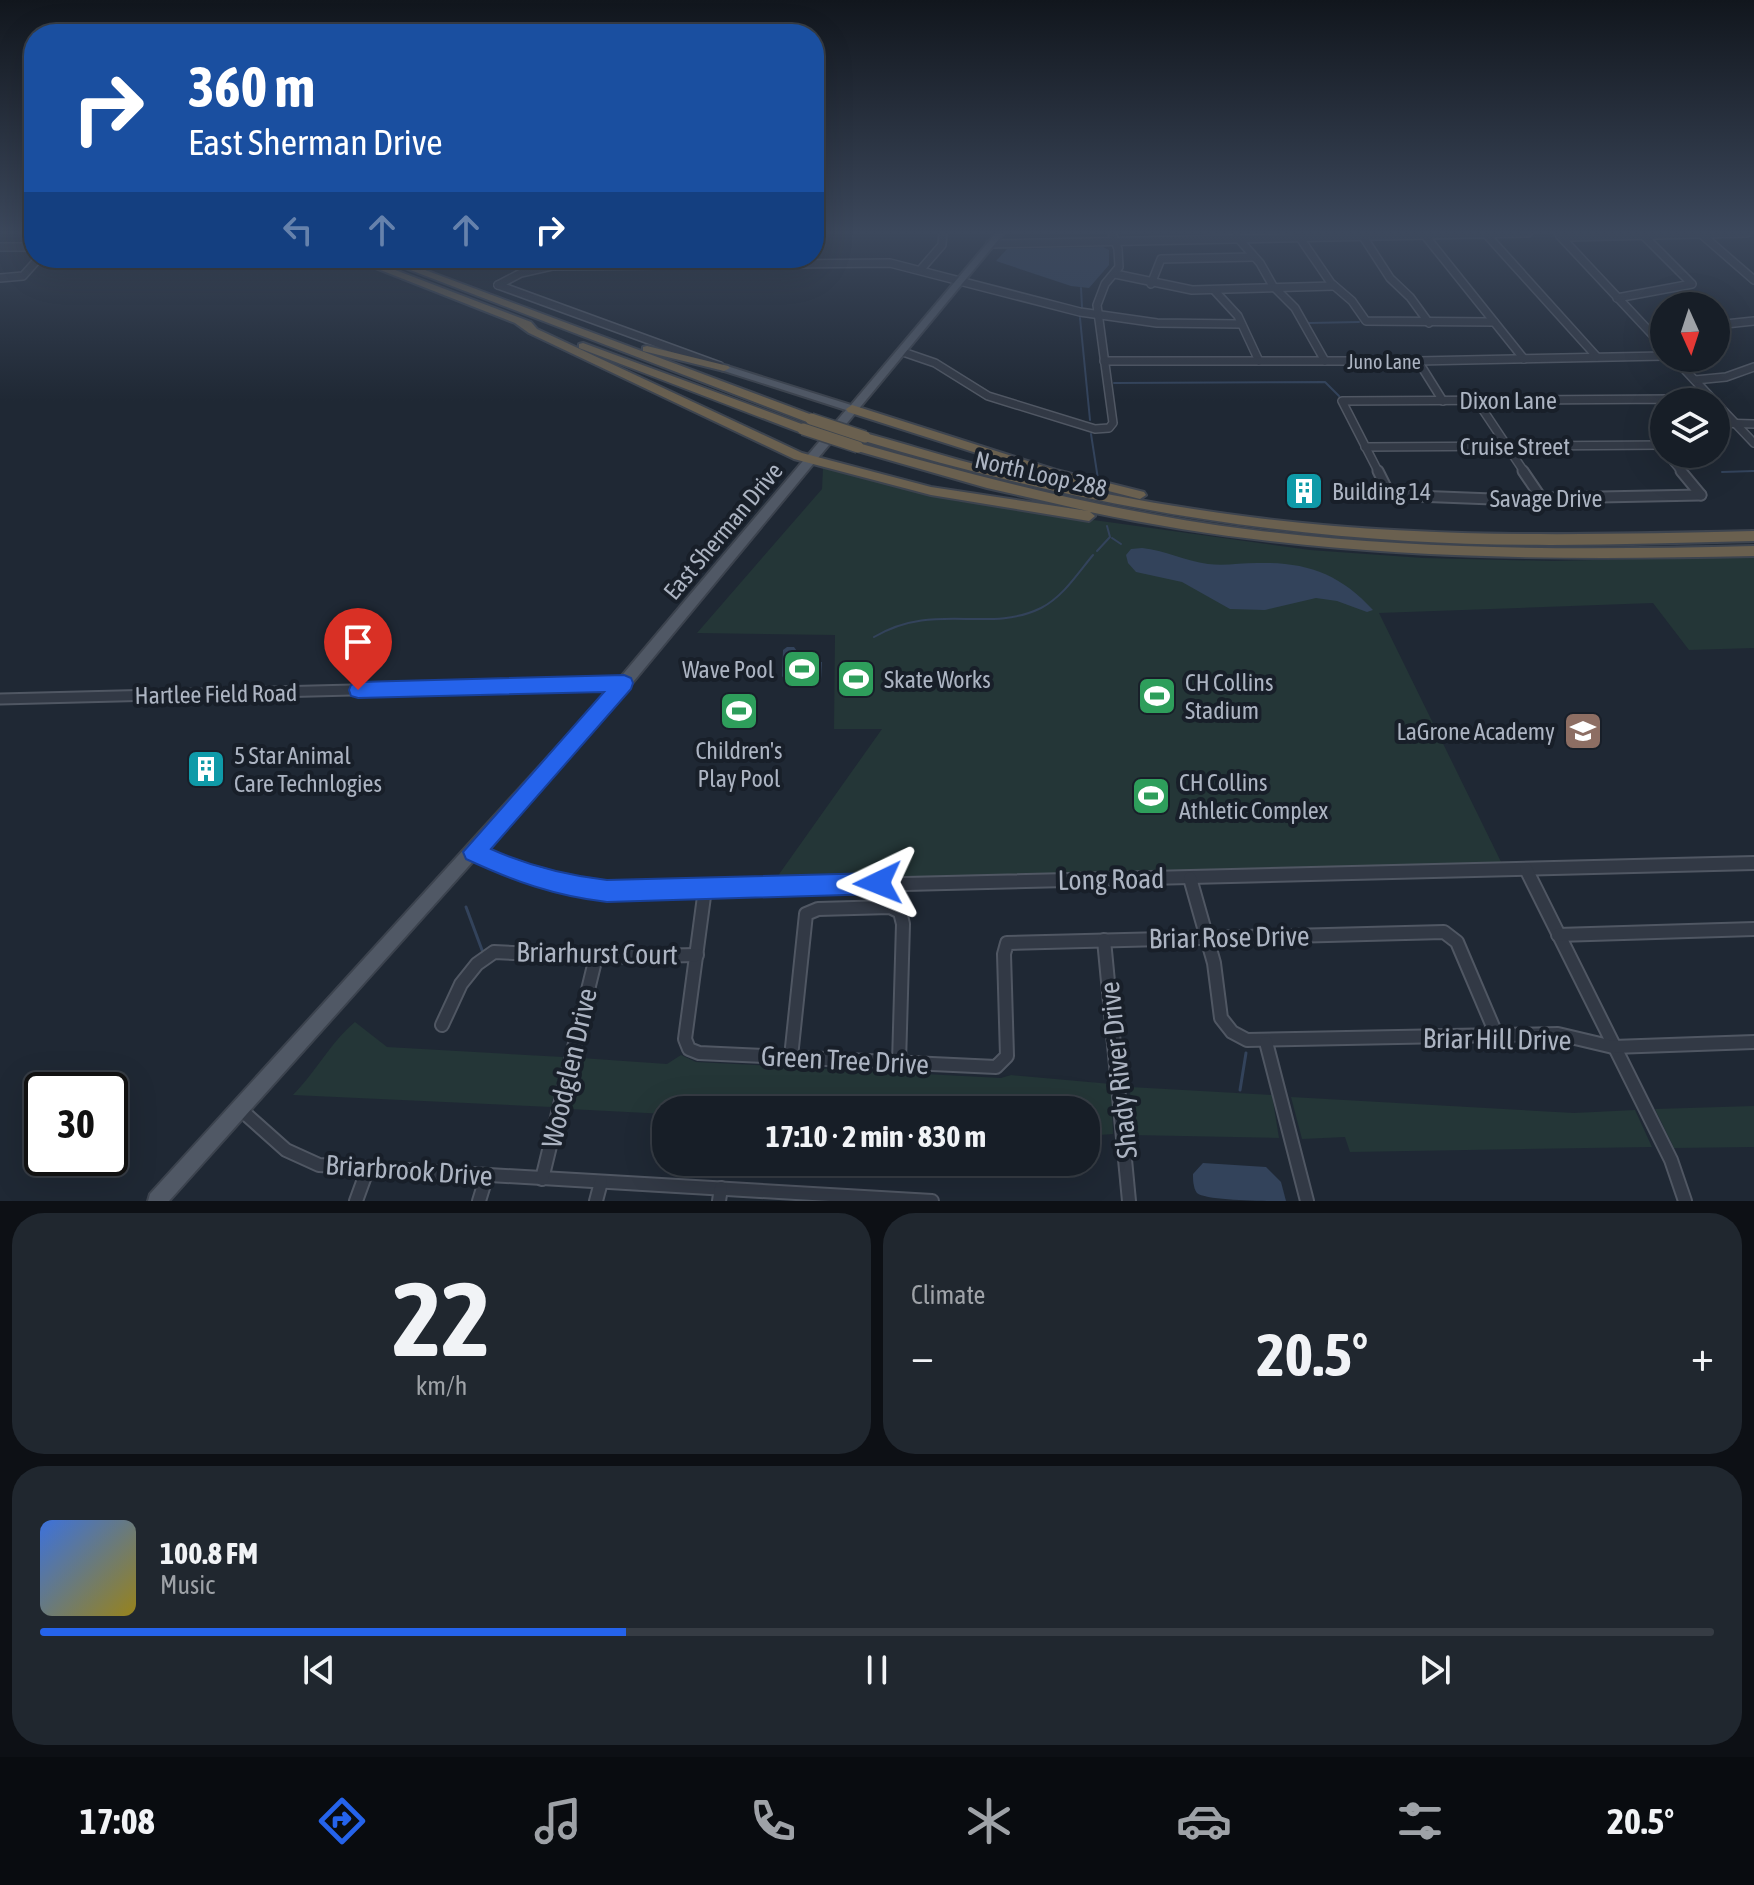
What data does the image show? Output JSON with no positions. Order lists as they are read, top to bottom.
{
  "streets": {
    "highway": ["North Loop 288"],
    "main road": ["East Sherman Drive"],
    "street": [
      "Juno Lane",
      "Dixon Lane",
      "Cruise Street",
      "Savage Drive",
      "Hartlee Field Road",
      "Long Road",
      "Briar Rose Drive",
      "Briarhurst Court",
      "Briar Hill Drive",
      "Green Tree Drive",
      "Woodglen Drive",
      "Shady River Drive",
      "Briarbrook Drive"
    ]
  },
  "crossings": [
    ["Dixon Lane", "Cruise Street"],
    ["Dixon Lane", "Savage Drive"],
    ["Cruise Street", "Savage Drive"],
    ["East Sherman Drive", "Hartlee Field Road"],
    ["East Sherman Drive", "Long Road"],
    ["East Sherman Drive", "Briarbrook Drive"],
    ["Briar Rose Drive", "Briar Hill Drive"],
    ["Briar Rose Drive", "Green Tree Drive"],
    ["Briar Rose Drive", "Shady River Drive"],
    ["Briarhurst Court", "Green Tree Drive"],
    ["Briarhurst Court", "Woodglen Drive"],
    ["Woodglen Drive", "Briarbrook Drive"]
  ],
  "places": {
    "building": ["Building 14", "5 Star Animal Care Technlogies"],
    "sports": [
      "Wave Pool",
      "Skate Works",
      "CH Collins Stadium",
      "Children's Play Pool",
      "CH Collins Athletic Complex"
    ],
    "school or university": ["LaGrone Academy"]
  },
  "north": "bottom",
  "page": {
    "turn": ["360 m", "East Sherman Drive"],
    "limit": "30",
    "trip": "17:10 · 2 min · 830 m",
    "tile": [
      ["22", "km/h"],
      "Climate"
    ],
    "heat": ["−", "20.5°", "+"],
    "song": ["100.8 FM", "Music"],
    "tabs": ["17:08", "20.5°"]
  }
}
